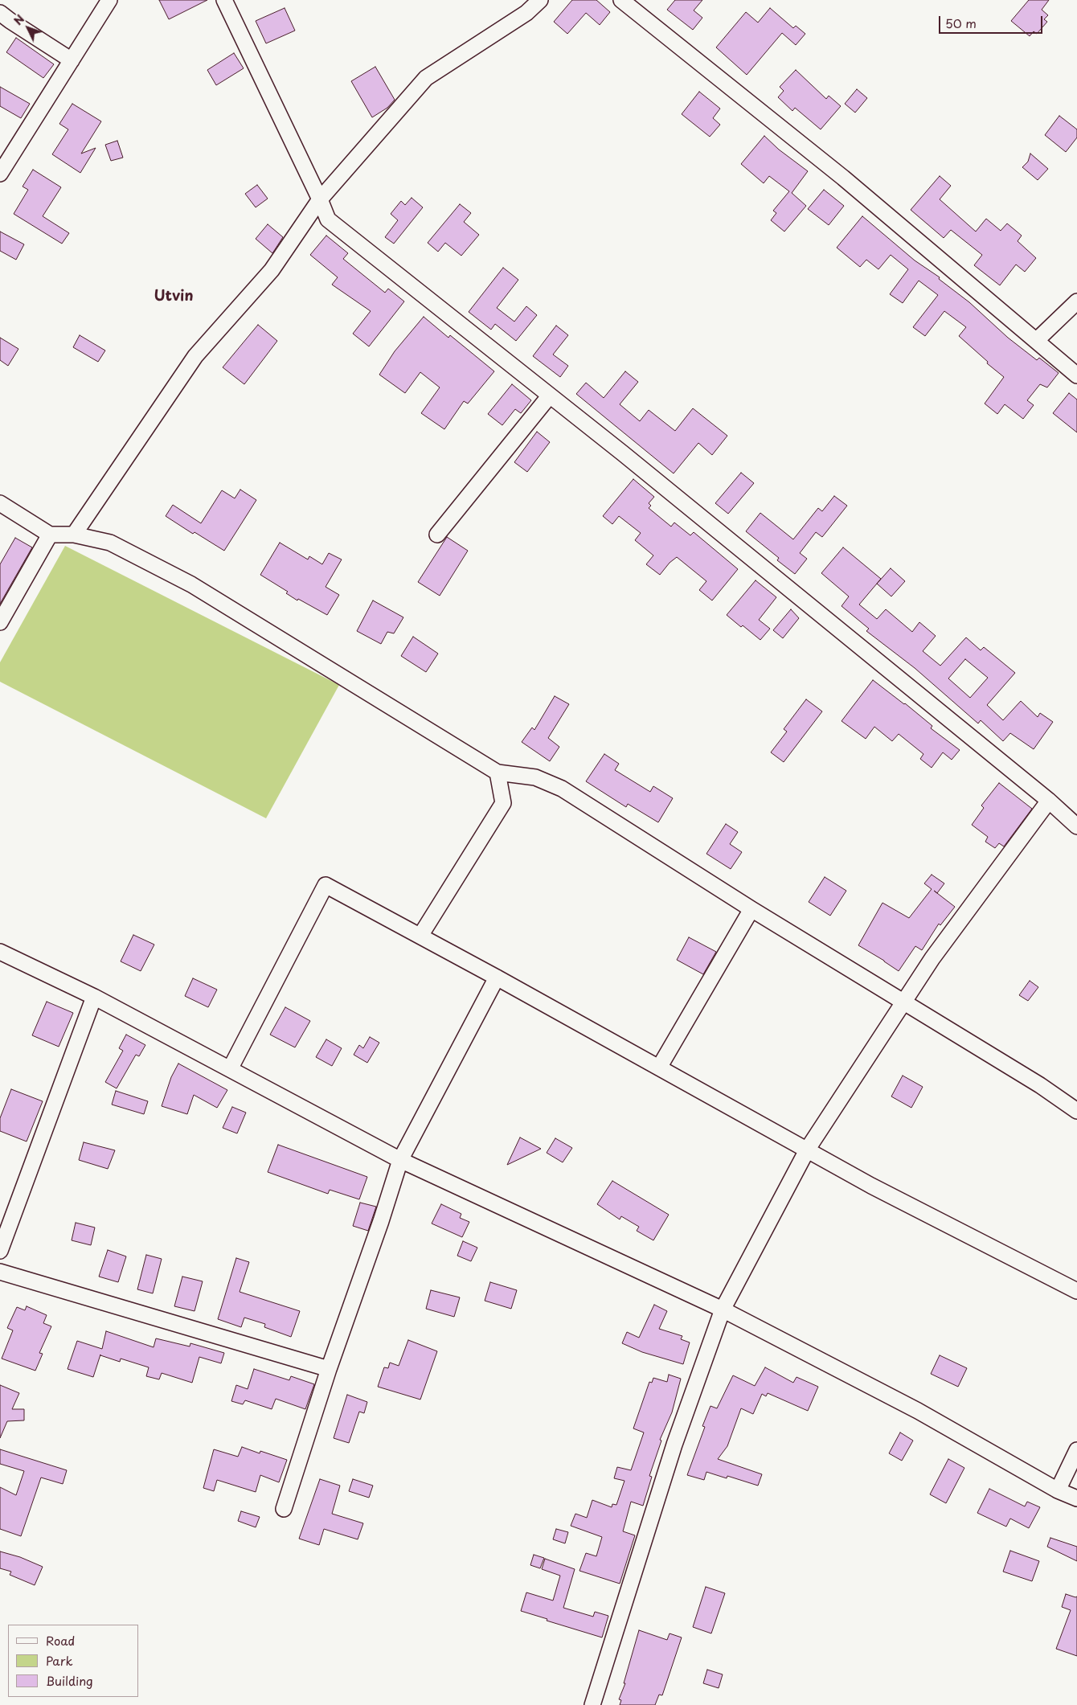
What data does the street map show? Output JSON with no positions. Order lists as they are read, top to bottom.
{
  "districts": ["Utvin"],
  "legend": ["Road", "Park", "Building"],
  "scale_bar": "50 m",
  "north": "top left"
}
